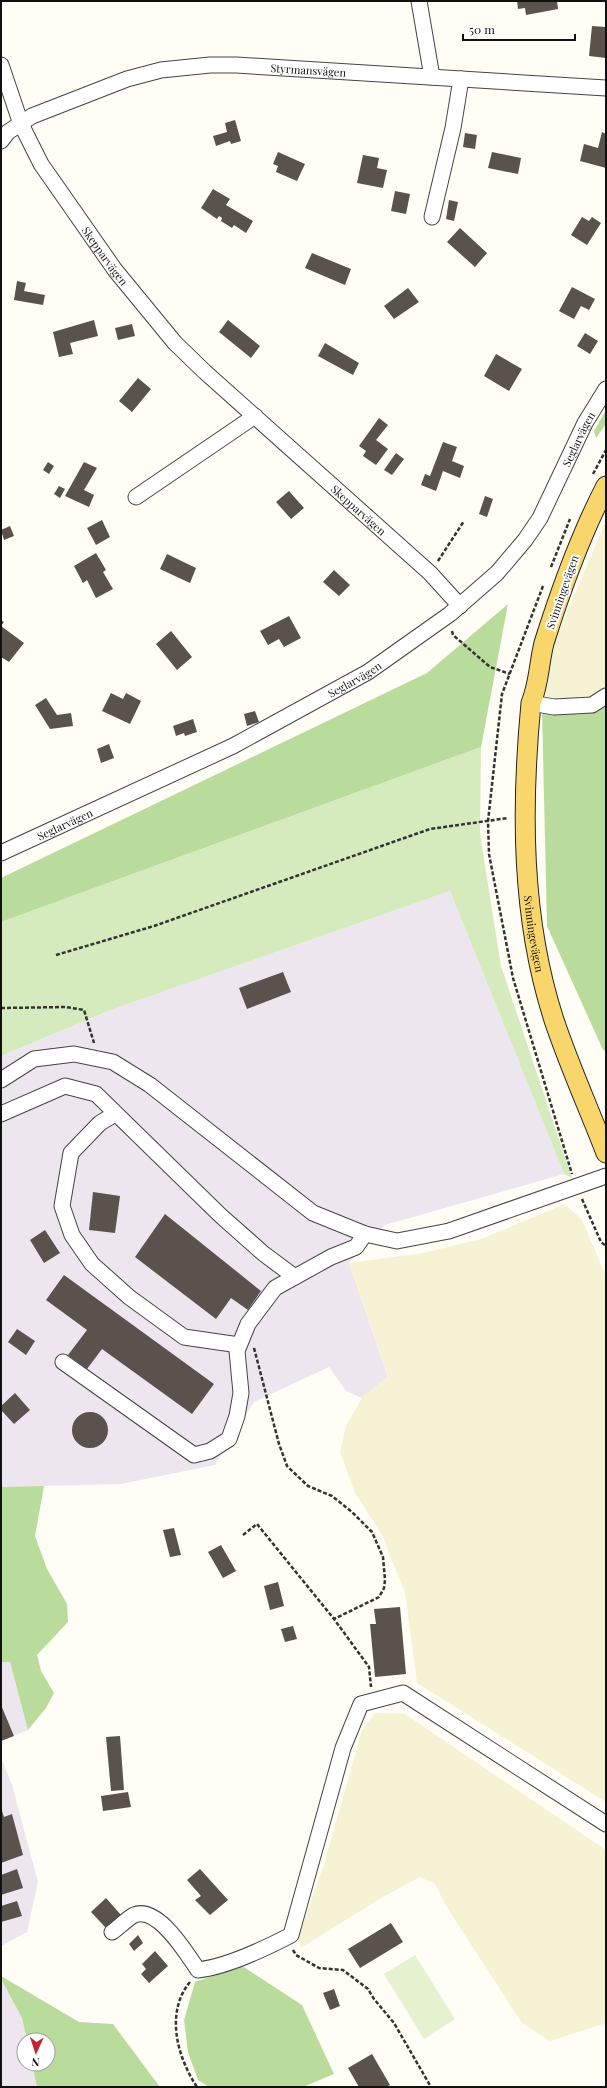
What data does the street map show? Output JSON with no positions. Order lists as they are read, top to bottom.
{
  "streets": {
    "main road": ["Svinningevägen"],
    "street": ["Styrmansvägen", "Skepparvägen", "Seglarvägen"]
  },
  "crossings": [
    ["Styrmansvägen", "Skepparvägen"],
    ["Skepparvägen", "Seglarvägen"]
  ],
  "scale_bar": "50 m",
  "north": "bottom"
}
